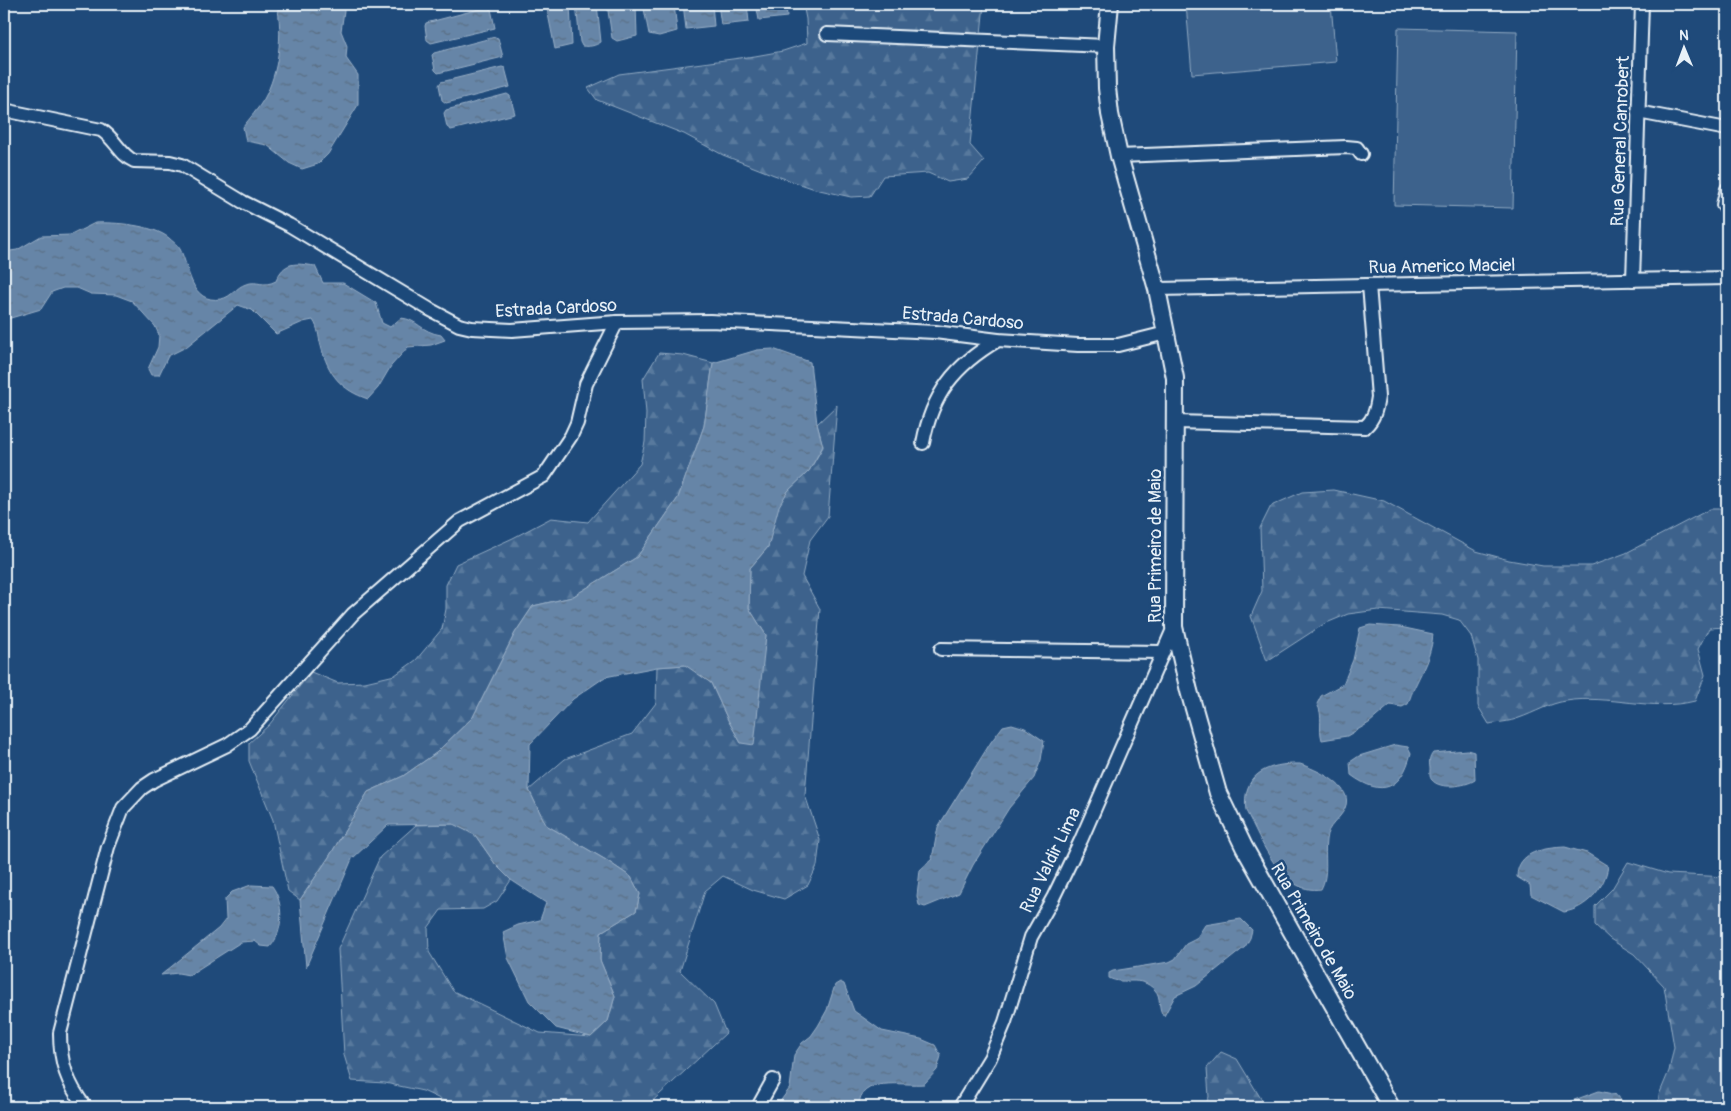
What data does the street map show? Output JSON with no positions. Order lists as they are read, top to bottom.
{
  "streets": {
    "main road": ["Rua Primeiro de Maio"],
    "street": [
      "Rua General Canrobert",
      "Rua Americo Maciel",
      "Estrada Cardoso",
      "Rua Valdir Lima"
    ]
  },
  "crossings": [
    ["Rua General Canrobert", "Rua Americo Maciel"],
    ["Rua Americo Maciel", "Rua Primeiro de Maio"],
    ["Estrada Cardoso", "Rua Primeiro de Maio"],
    ["Rua Primeiro de Maio", "Rua Valdir Lima"]
  ],
  "north": "top"
}
